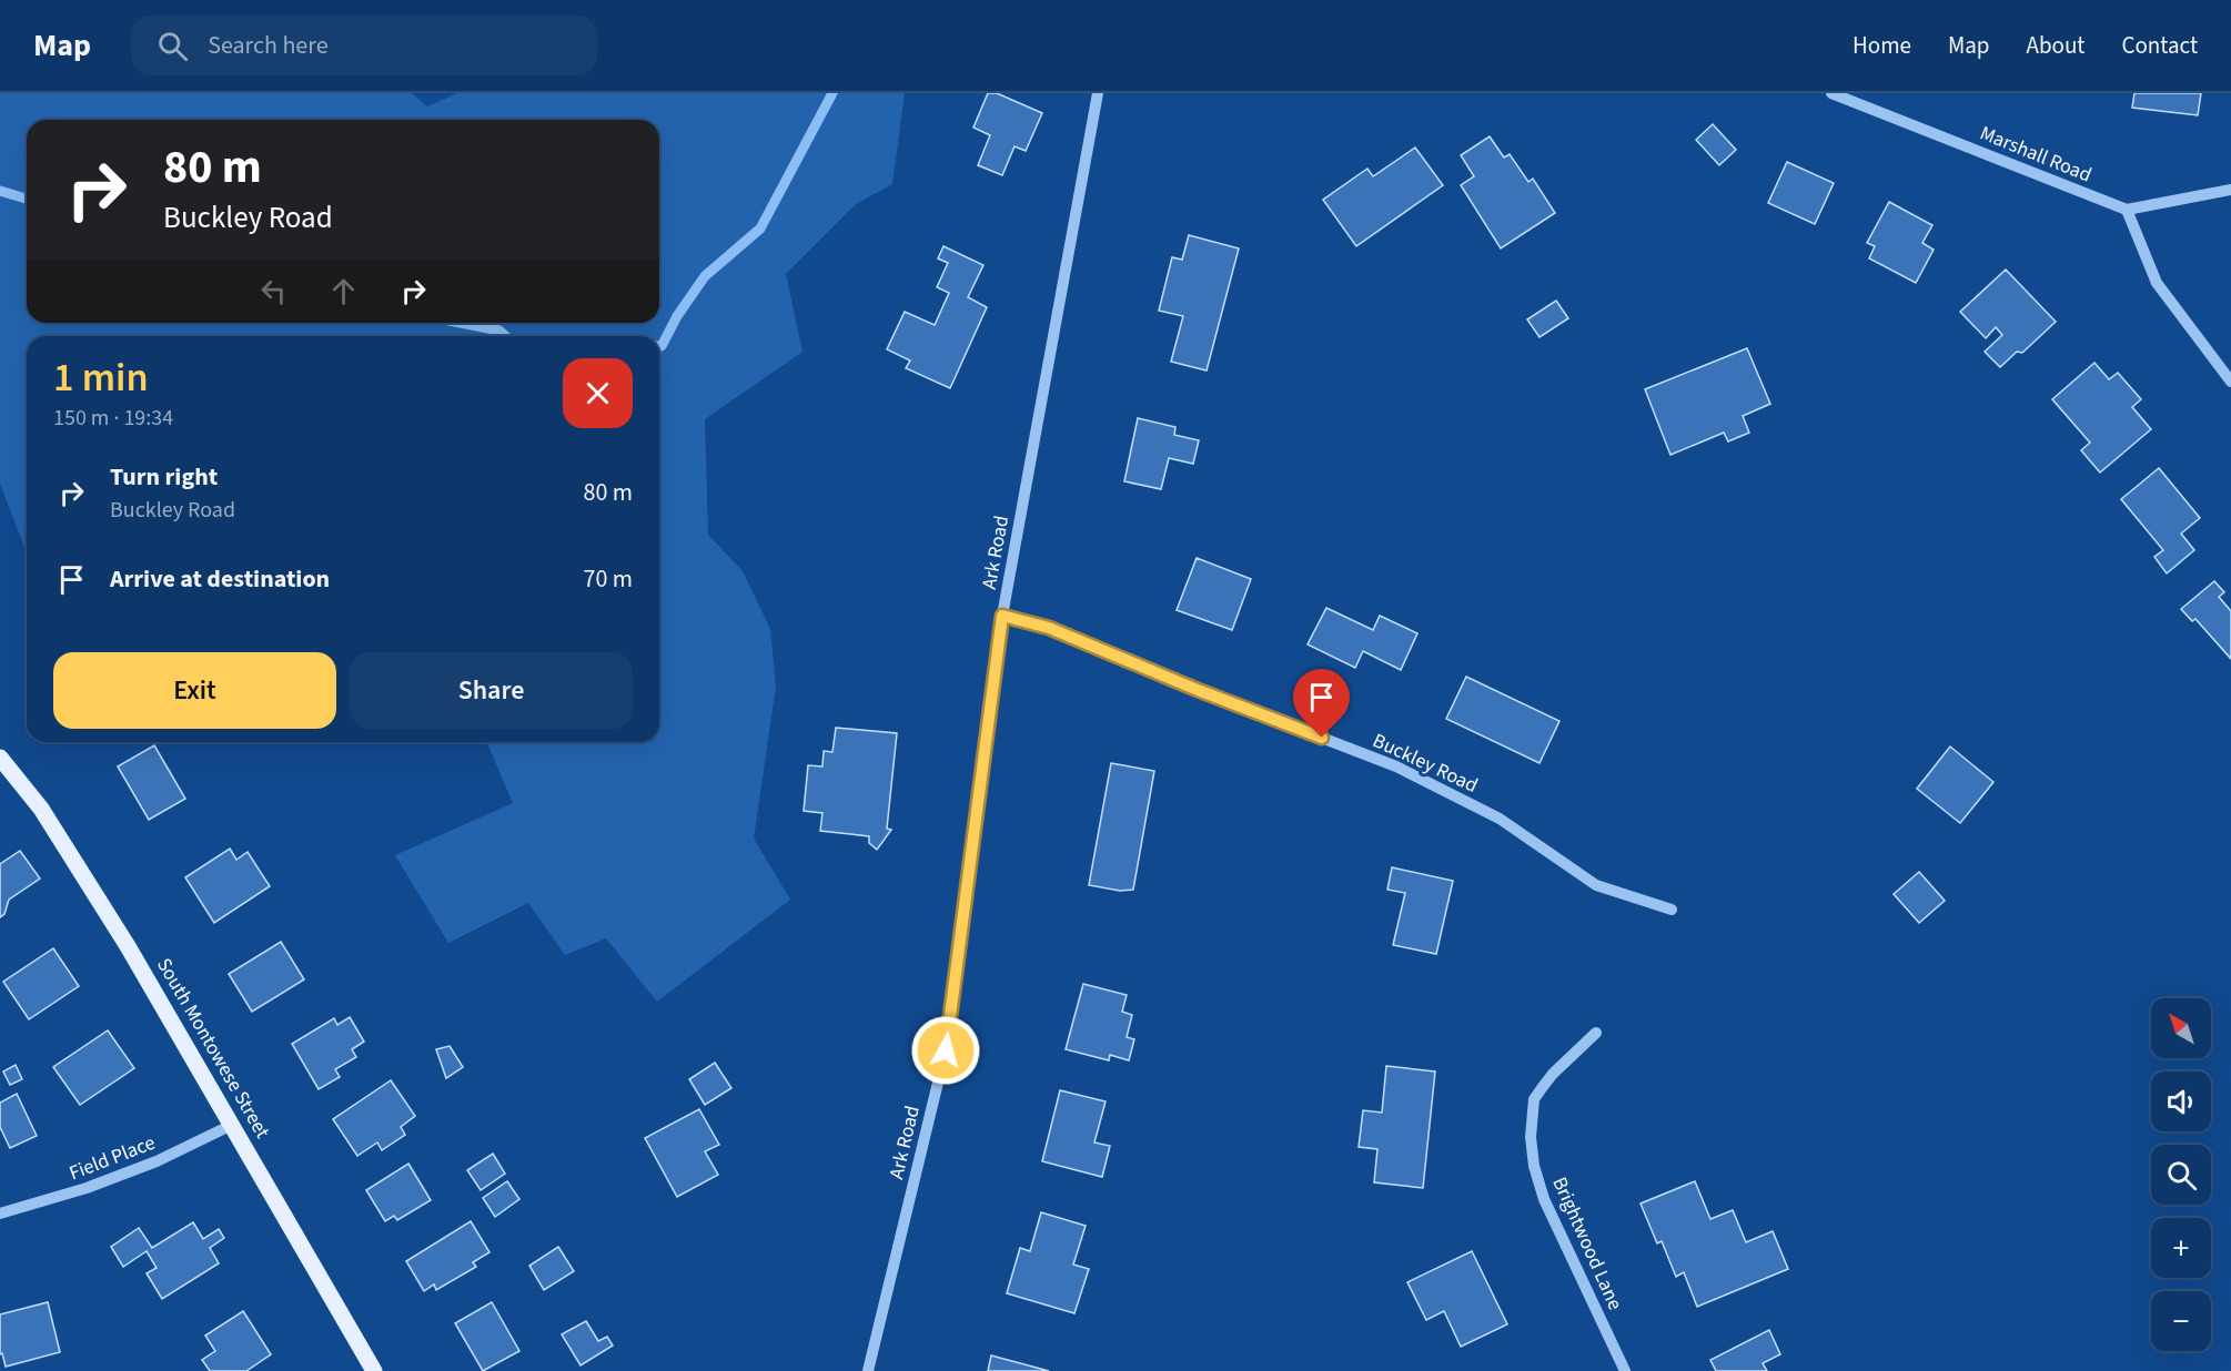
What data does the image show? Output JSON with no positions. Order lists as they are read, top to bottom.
{
  "streets": {
    "main road": ["South Montowese Street"],
    "street": [
      "Marshall Road",
      "Ark Road",
      "Buckley Road",
      "Field Place",
      "Brightwood Lane"
    ]
  },
  "crossings": [
    ["Ark Road", "Buckley Road"],
    ["South Montowese Street", "Field Place"]
  ],
  "north": "top left",
  "page": {
    "header": "Map",
    "search": "Search here",
    "nav": [
      "Home",
      "Map",
      "About",
      "Contact"
    ],
    "turn": ["80 m", "Buckley Road"],
    "heading": ["1 min", "150 m · 19:34"],
    "list": [
      {
        "name": "Turn right",
        "note": "Buckley Road",
        "value": "80 m"
      },
      {
        "name": "Arrive at destination",
        "value": "70 m"
      }
    ],
    "buttons": ["Exit", "Share"],
    "map_buttons": ["+", "−"]
  }
}
